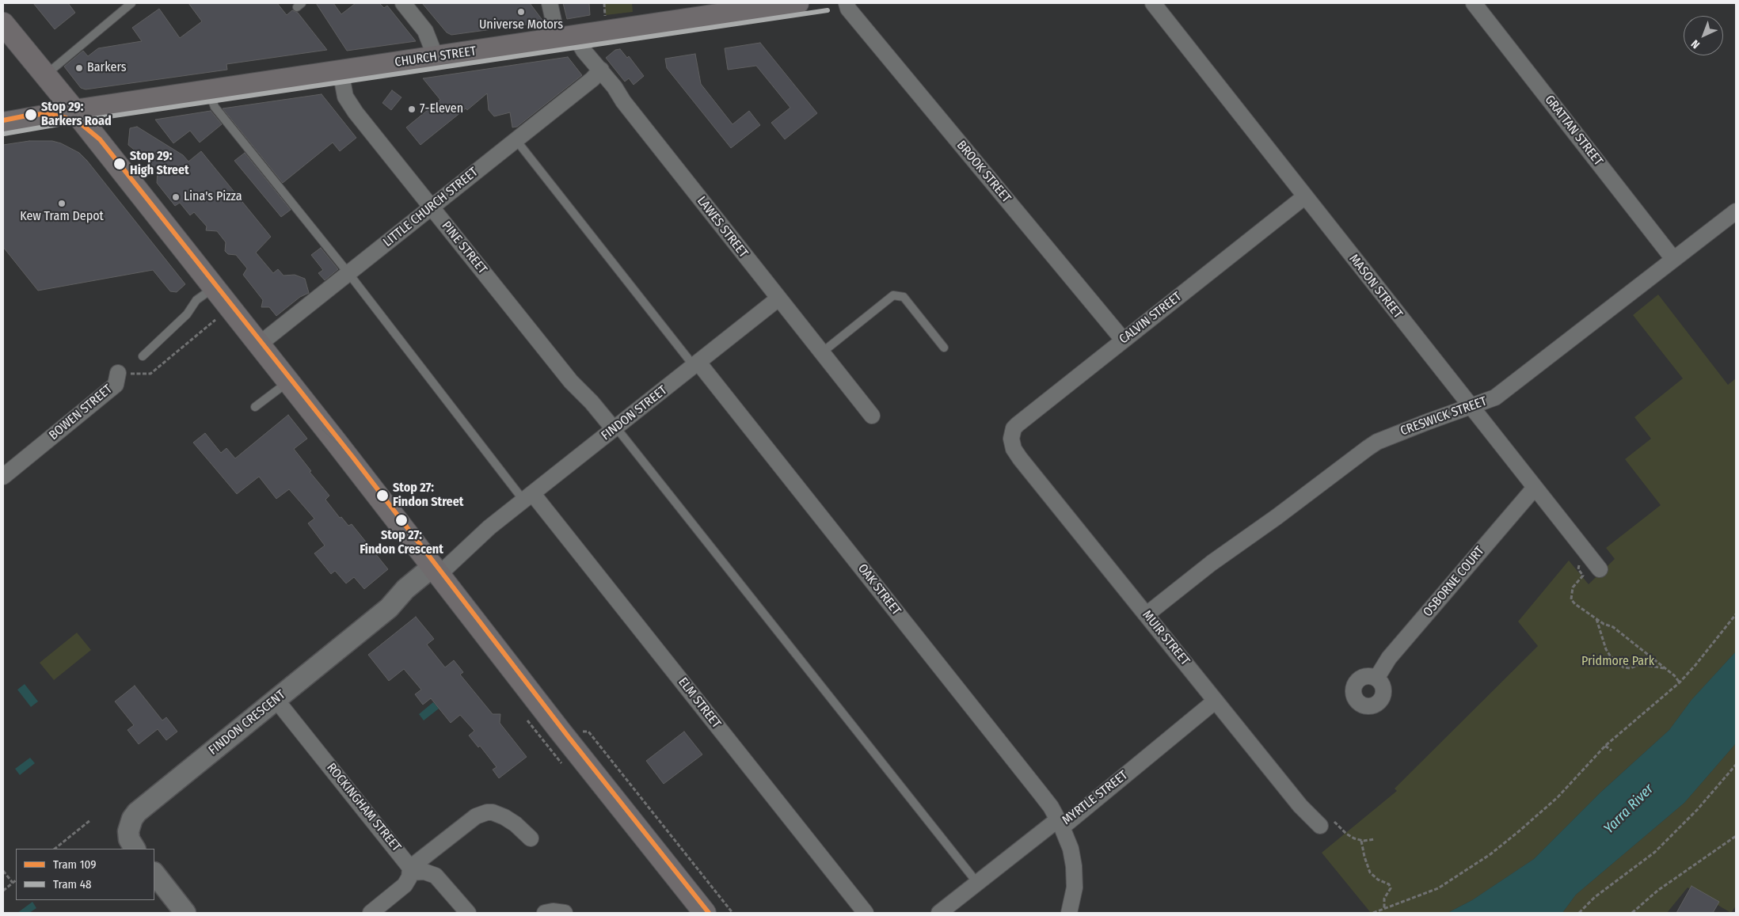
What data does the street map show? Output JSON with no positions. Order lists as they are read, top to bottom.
{
  "streets": {
    "main road": ["CHURCH STREET"],
    "street": [
      "GRATTAN STREET",
      "BROOK STREET",
      "LITTLE CHURCH STREET",
      "LAWES STREET",
      "PINE STREET",
      "MASON STREET",
      "CALVIN STREET",
      "BOWEN STREET",
      "FINDON STREET",
      "CRESWICK STREET",
      "OSBORNE COURT",
      "OAK STREET",
      "MUIR STREET",
      "ELM STREET",
      "FINDON CRESCENT",
      "MYRTLE STREET",
      "ROCKINGHAM STREET"
    ]
  },
  "crossings": [
    ["CHURCH STREET", "LAWES STREET"],
    ["CHURCH STREET", "PINE STREET"],
    ["GRATTAN STREET", "CRESWICK STREET"],
    ["BROOK STREET", "CALVIN STREET"],
    ["LITTLE CHURCH STREET", "LAWES STREET"],
    ["LITTLE CHURCH STREET", "PINE STREET"],
    ["LAWES STREET", "FINDON STREET"],
    ["PINE STREET", "FINDON STREET"],
    ["MASON STREET", "CALVIN STREET"],
    ["MASON STREET", "CRESWICK STREET"],
    ["MASON STREET", "OSBORNE COURT"],
    ["CALVIN STREET", "MUIR STREET"],
    ["FINDON STREET", "OAK STREET"],
    ["FINDON STREET", "ELM STREET"],
    ["FINDON STREET", "FINDON CRESCENT"],
    ["CRESWICK STREET", "MUIR STREET"],
    ["OAK STREET", "MYRTLE STREET"],
    ["MUIR STREET", "MYRTLE STREET"],
    ["FINDON CRESCENT", "ROCKINGHAM STREET"]
  ],
  "water": ["Yarra River"],
  "parks": ["Pridmore Park"],
  "places": [
    "Universe Motors",
    "Barkers",
    "7-Eleven",
    "Stop 29: Barkers Road",
    "Stop 29: High Street",
    "Lina's Pizza",
    "Kew Tram Depot",
    "Stop 27: Findon Street",
    "Stop 27: Findon Crescent"
  ],
  "lines": ["tram line 48", "tram line 109"],
  "legend": ["Tram 109", "Tram 48"],
  "north": "bottom left"
}
